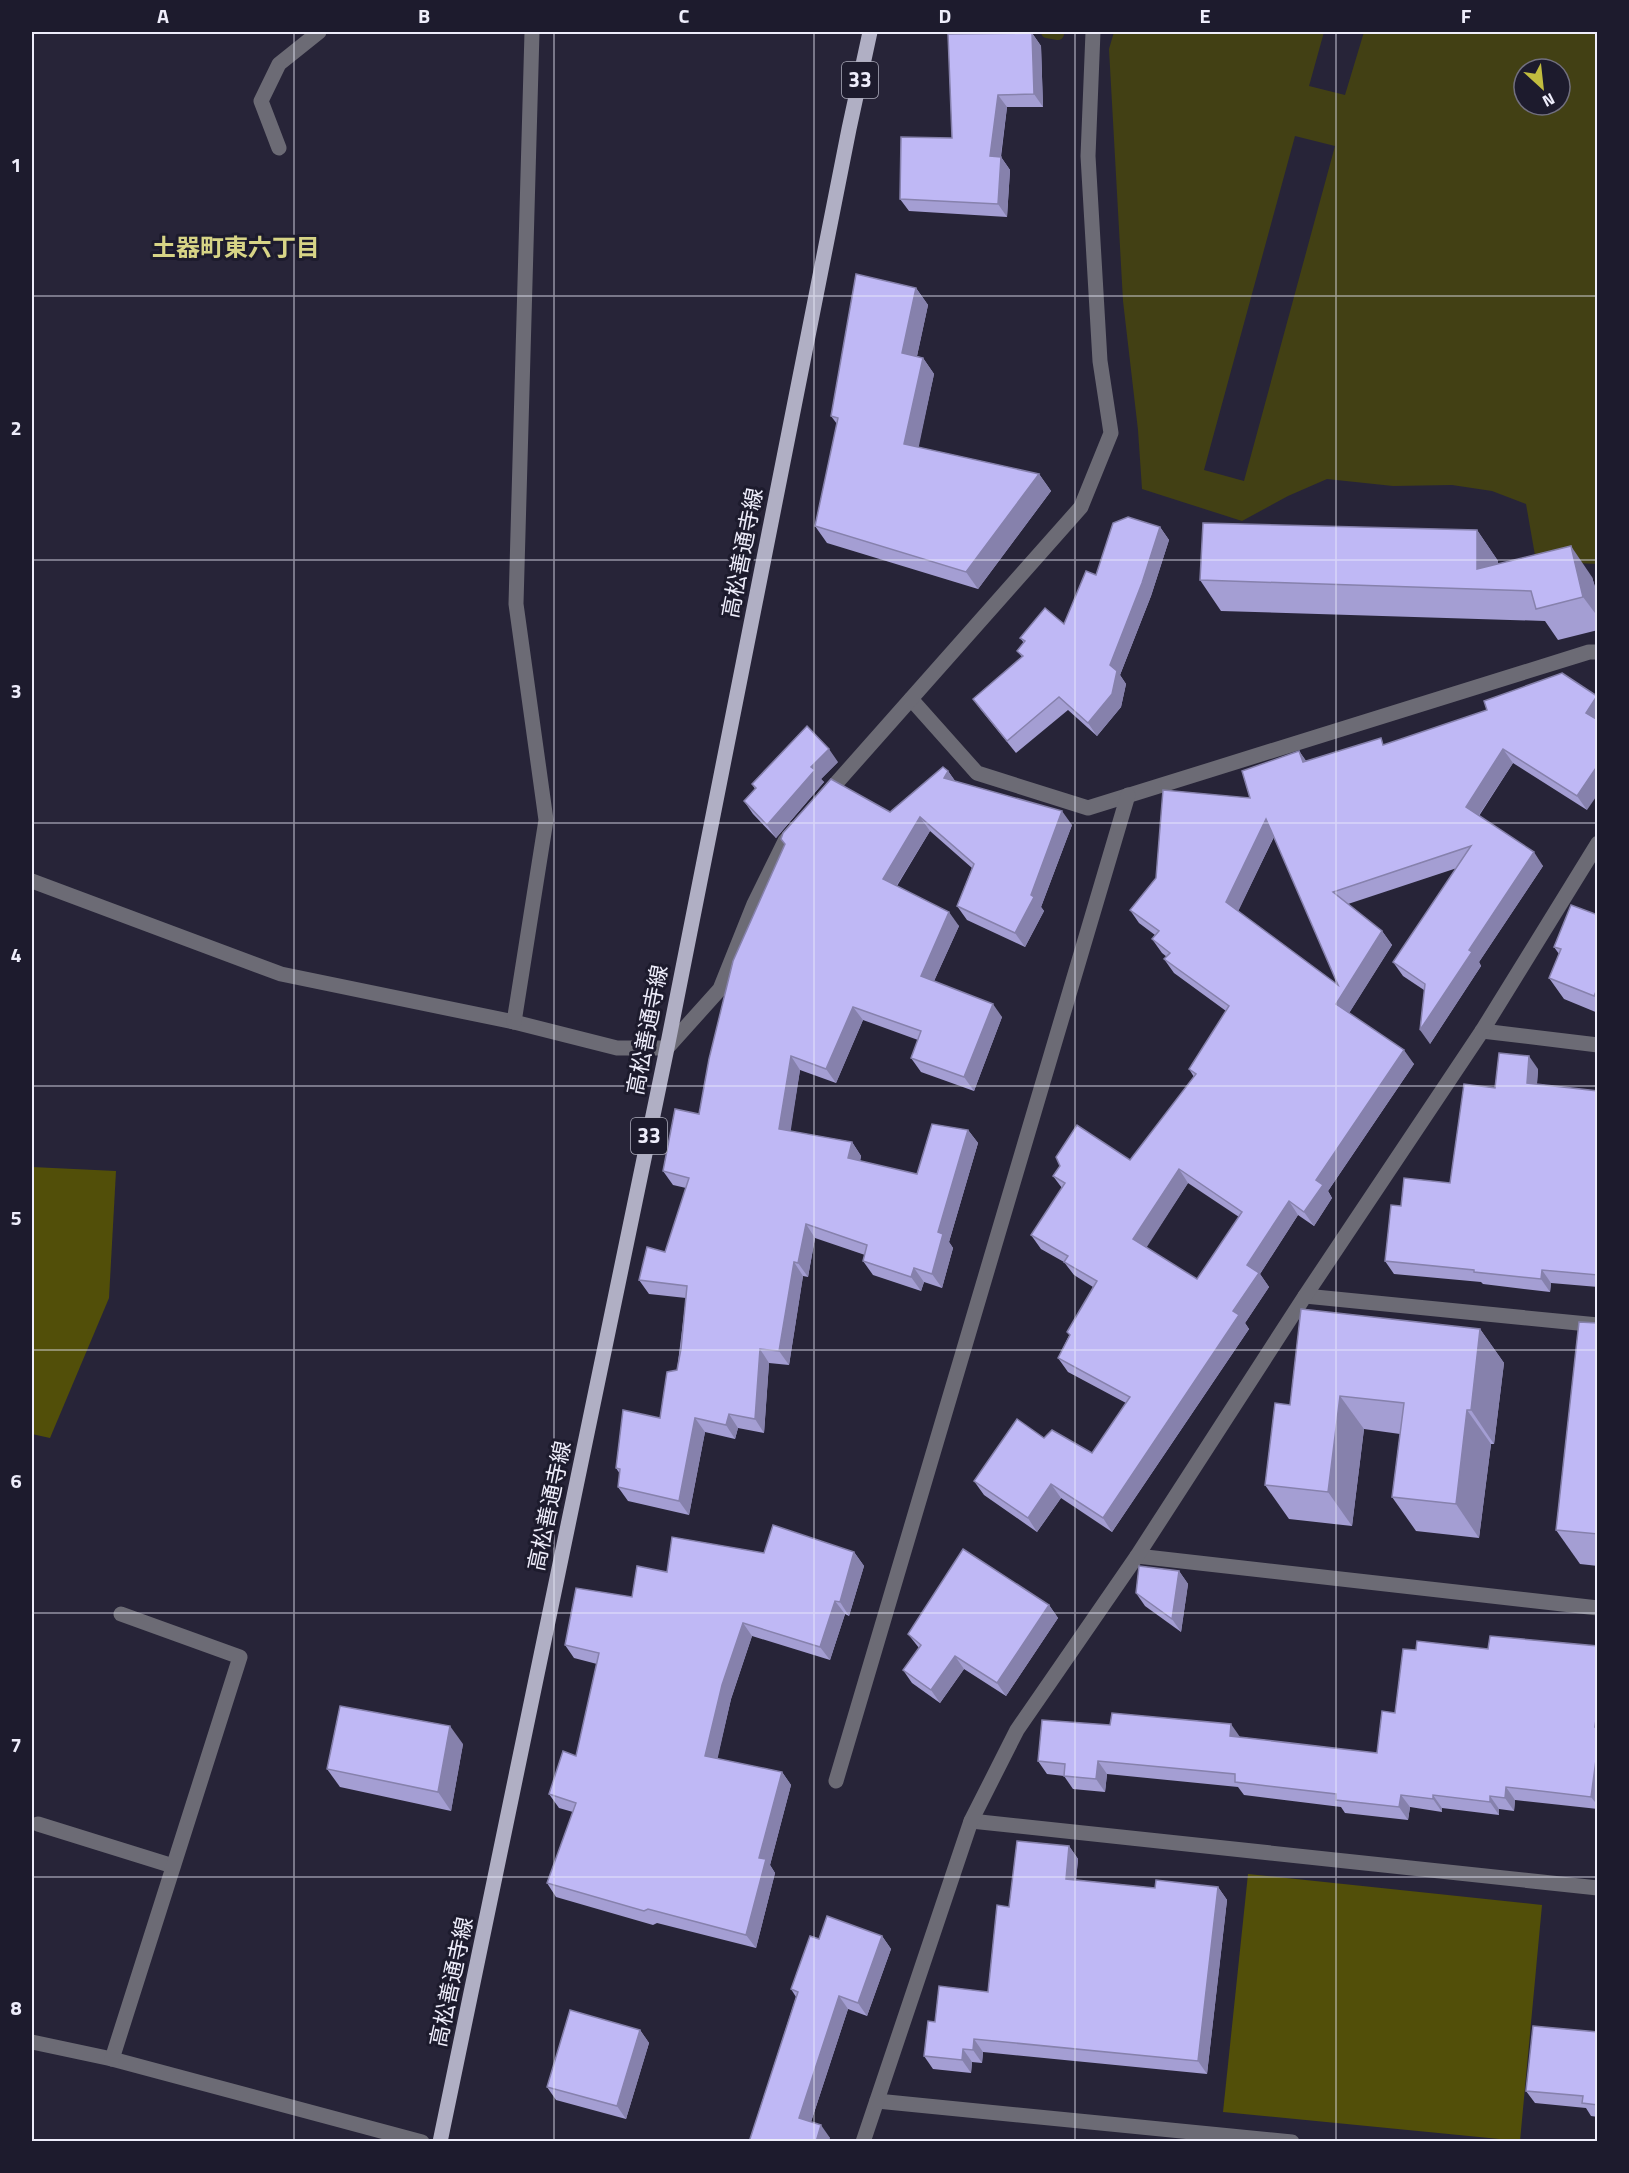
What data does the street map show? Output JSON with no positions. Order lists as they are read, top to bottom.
{
  "streets": {
    "main road": ["33", "高松善通寺線"]
  },
  "districts": ["土器町東六丁目"],
  "north": "bottom right",
  "grid": {
    "columns": [
      "A",
      "B",
      "C",
      "D",
      "E",
      "F"
    ],
    "rows": [
      "1",
      "2",
      "3",
      "4",
      "5",
      "6",
      "7",
      "8"
    ]
  }
}
